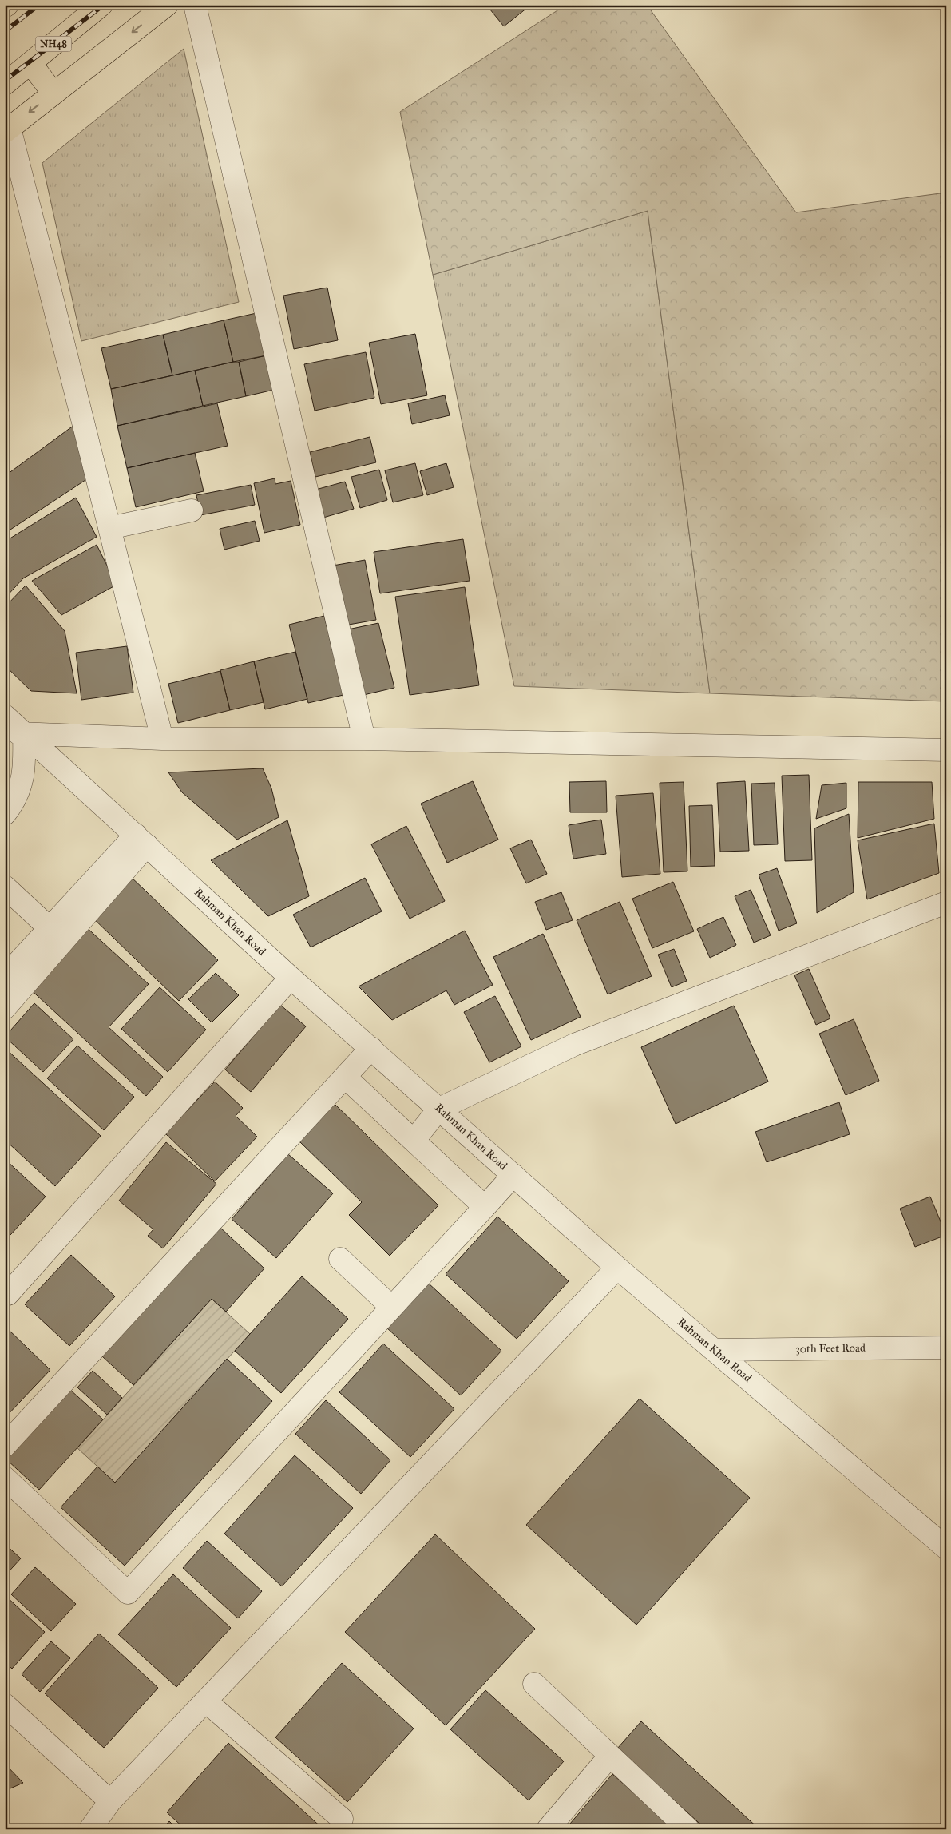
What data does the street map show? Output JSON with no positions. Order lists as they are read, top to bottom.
{
  "streets": {
    "main road": ["NH48"],
    "street": ["Rahman Khan Road", "30th Feet Road"]
  },
  "crossings": [
    ["Rahman Khan Road", "30th Feet Road"]
  ]
}
